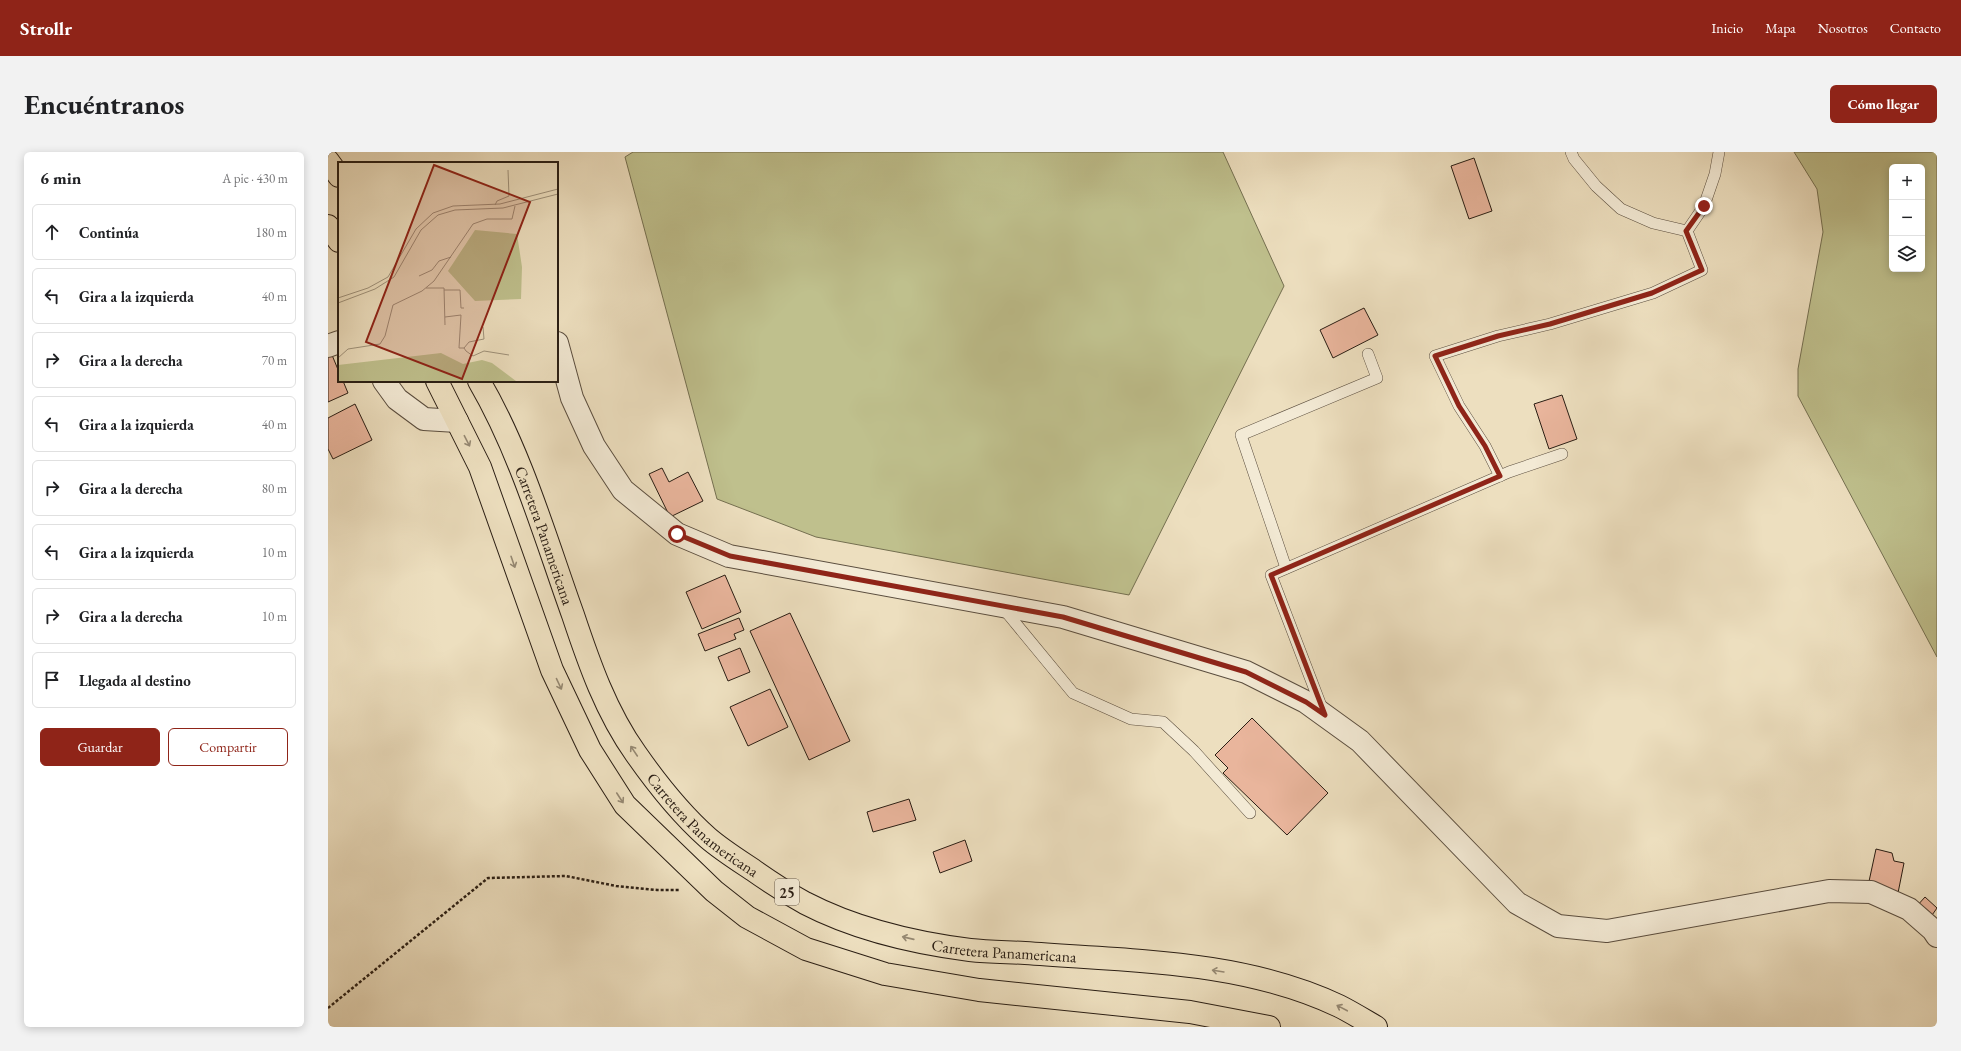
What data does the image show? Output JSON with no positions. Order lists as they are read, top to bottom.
{
  "streets": {
    "highway": ["Carretera Panamericana", "25"]
  },
  "page": {
    "header": "Strollr",
    "nav": [
      "Inicio",
      "Mapa",
      "Nosotros",
      "Contacto"
    ],
    "buttons": [
      "Cómo llegar",
      ["Guardar", "Compartir"]
    ],
    "title": "Encuéntranos",
    "heading": ["6 min", "A pie · 430 m"],
    "map_buttons": ["+", "−"],
    "list": [
      ["Continúa", "180 m"],
      ["Gira a la izquierda", "40 m"],
      ["Gira a la derecha", "70 m"],
      ["Gira a la izquierda", "40 m"],
      ["Gira a la derecha", "80 m"],
      ["Gira a la izquierda", "10 m"],
      ["Gira a la derecha", "10 m"],
      "Llegada al destino"
    ]
  }
}
